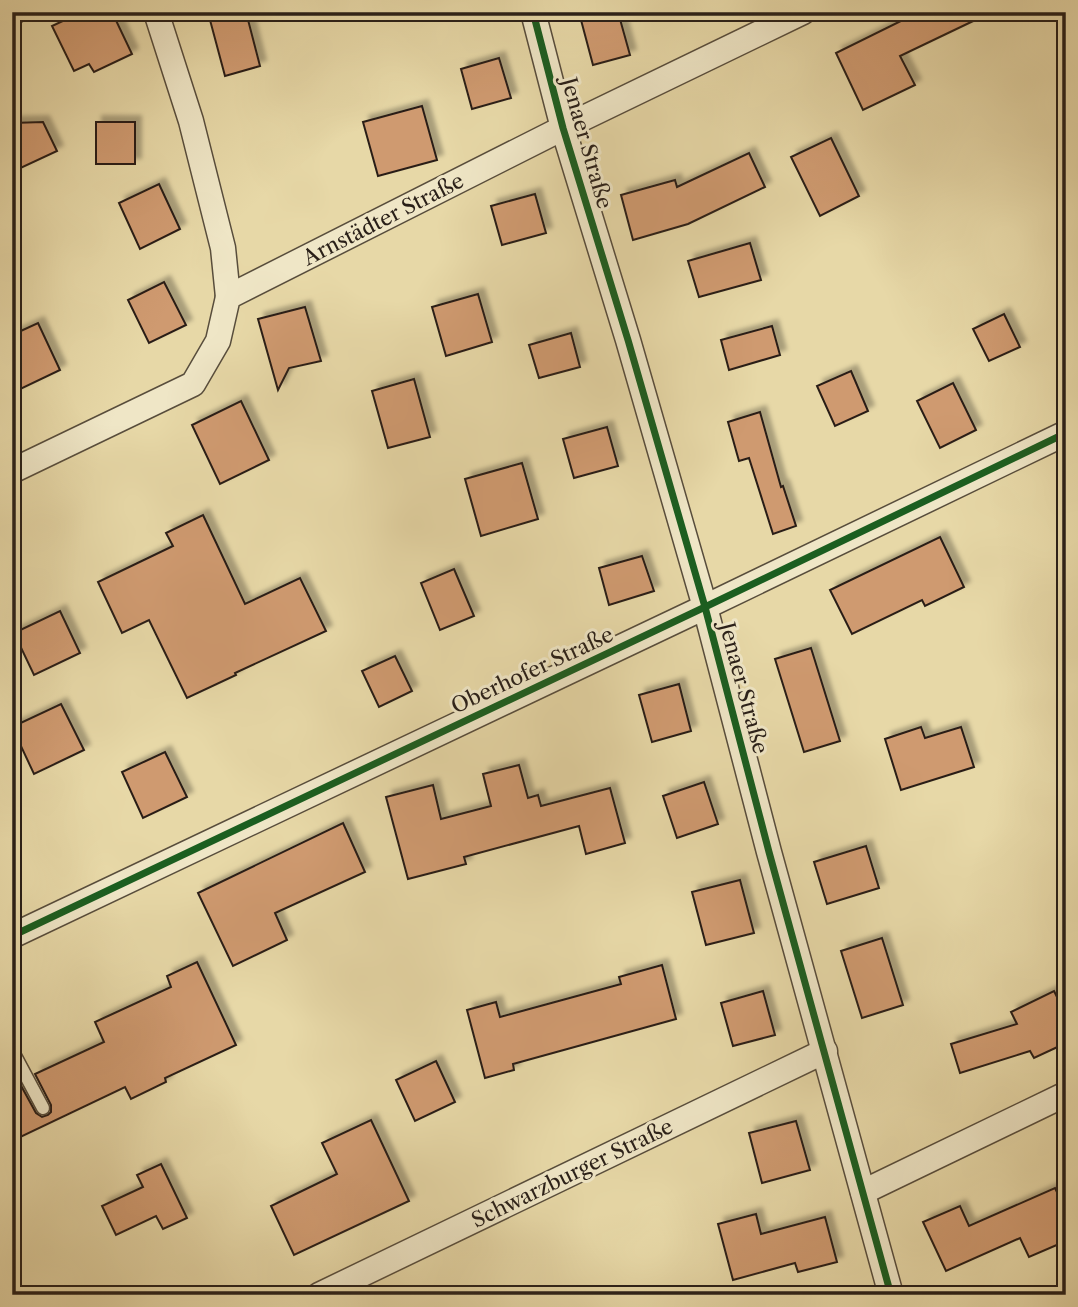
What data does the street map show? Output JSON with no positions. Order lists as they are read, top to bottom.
{
  "streets": {
    "street": [
      "Jenaer Straße",
      "Arnstädter Straße",
      "Oberhofer Straße",
      "Schwarzburger Straße"
    ]
  },
  "crossings": [
    ["Jenaer Straße", "Arnstädter Straße"],
    ["Jenaer Straße", "Oberhofer Straße"],
    ["Jenaer Straße", "Schwarzburger Straße"]
  ]
}
